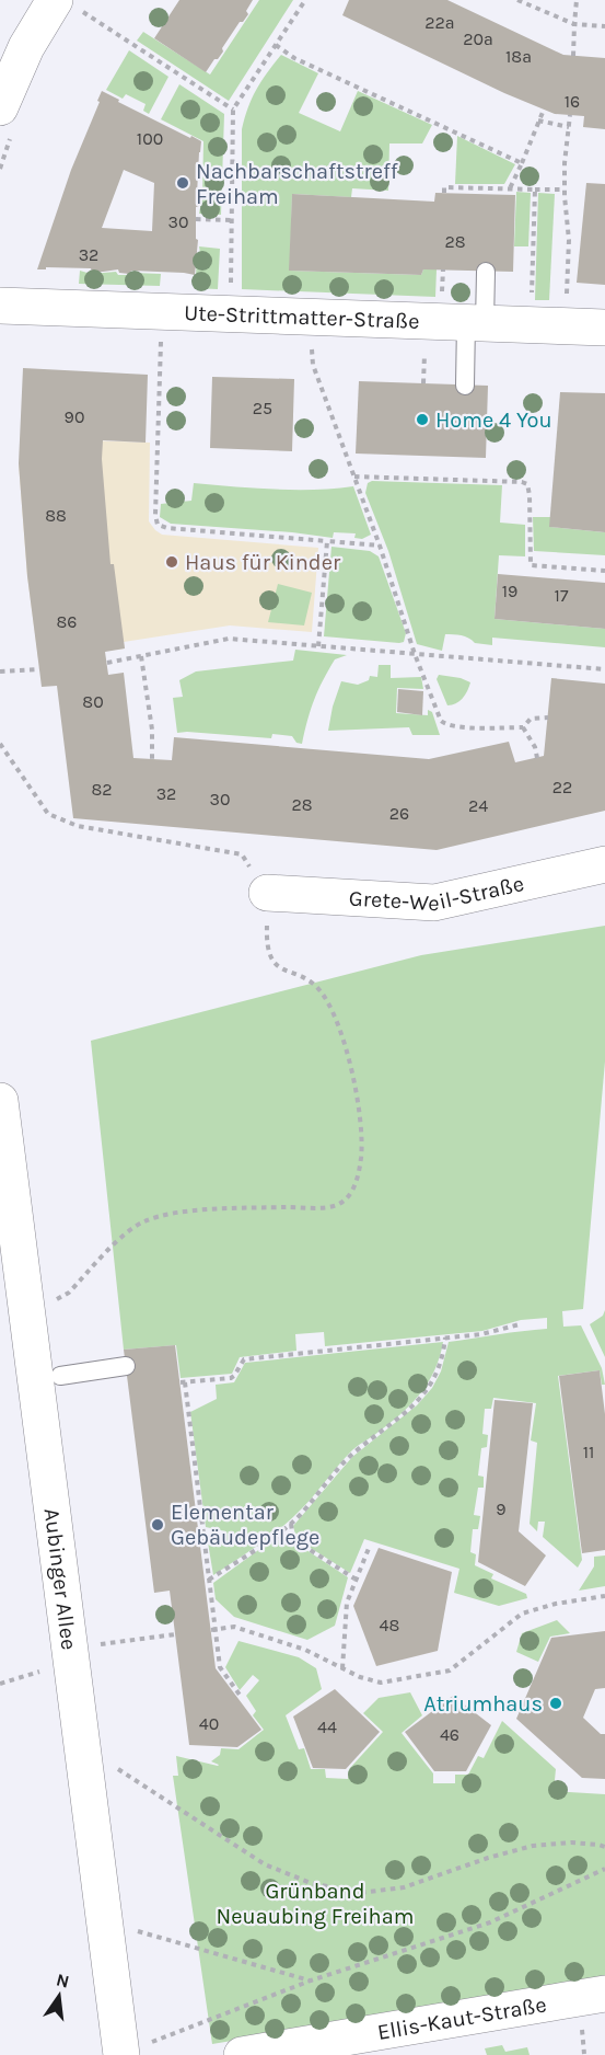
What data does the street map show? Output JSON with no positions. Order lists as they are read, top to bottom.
{
  "streets": {
    "street": [
      "Ute-Strittmatter-Straße",
      "Grete-Weil-Straße",
      "Aubinger Allee",
      "Ellis-Kaut-Straße"
    ]
  },
  "parks": ["Grünband Neuaubing Freiham"],
  "places": [
    "Nachbarschaftstreff Freiham",
    "Home 4 You",
    "Haus für Kinder",
    "Elementar Gebäudepflege",
    "Atriumhaus"
  ],
  "house_numbers": [
    "22a",
    "20a",
    "18a",
    "16",
    "100",
    "30",
    "28",
    "32",
    "25",
    "90",
    "88",
    "19",
    "17",
    "86",
    "80",
    "22",
    "82",
    "32",
    "30",
    "28",
    "24",
    "26",
    "11",
    "9",
    "48",
    "40",
    "44",
    "46"
  ],
  "north": "top"
}
